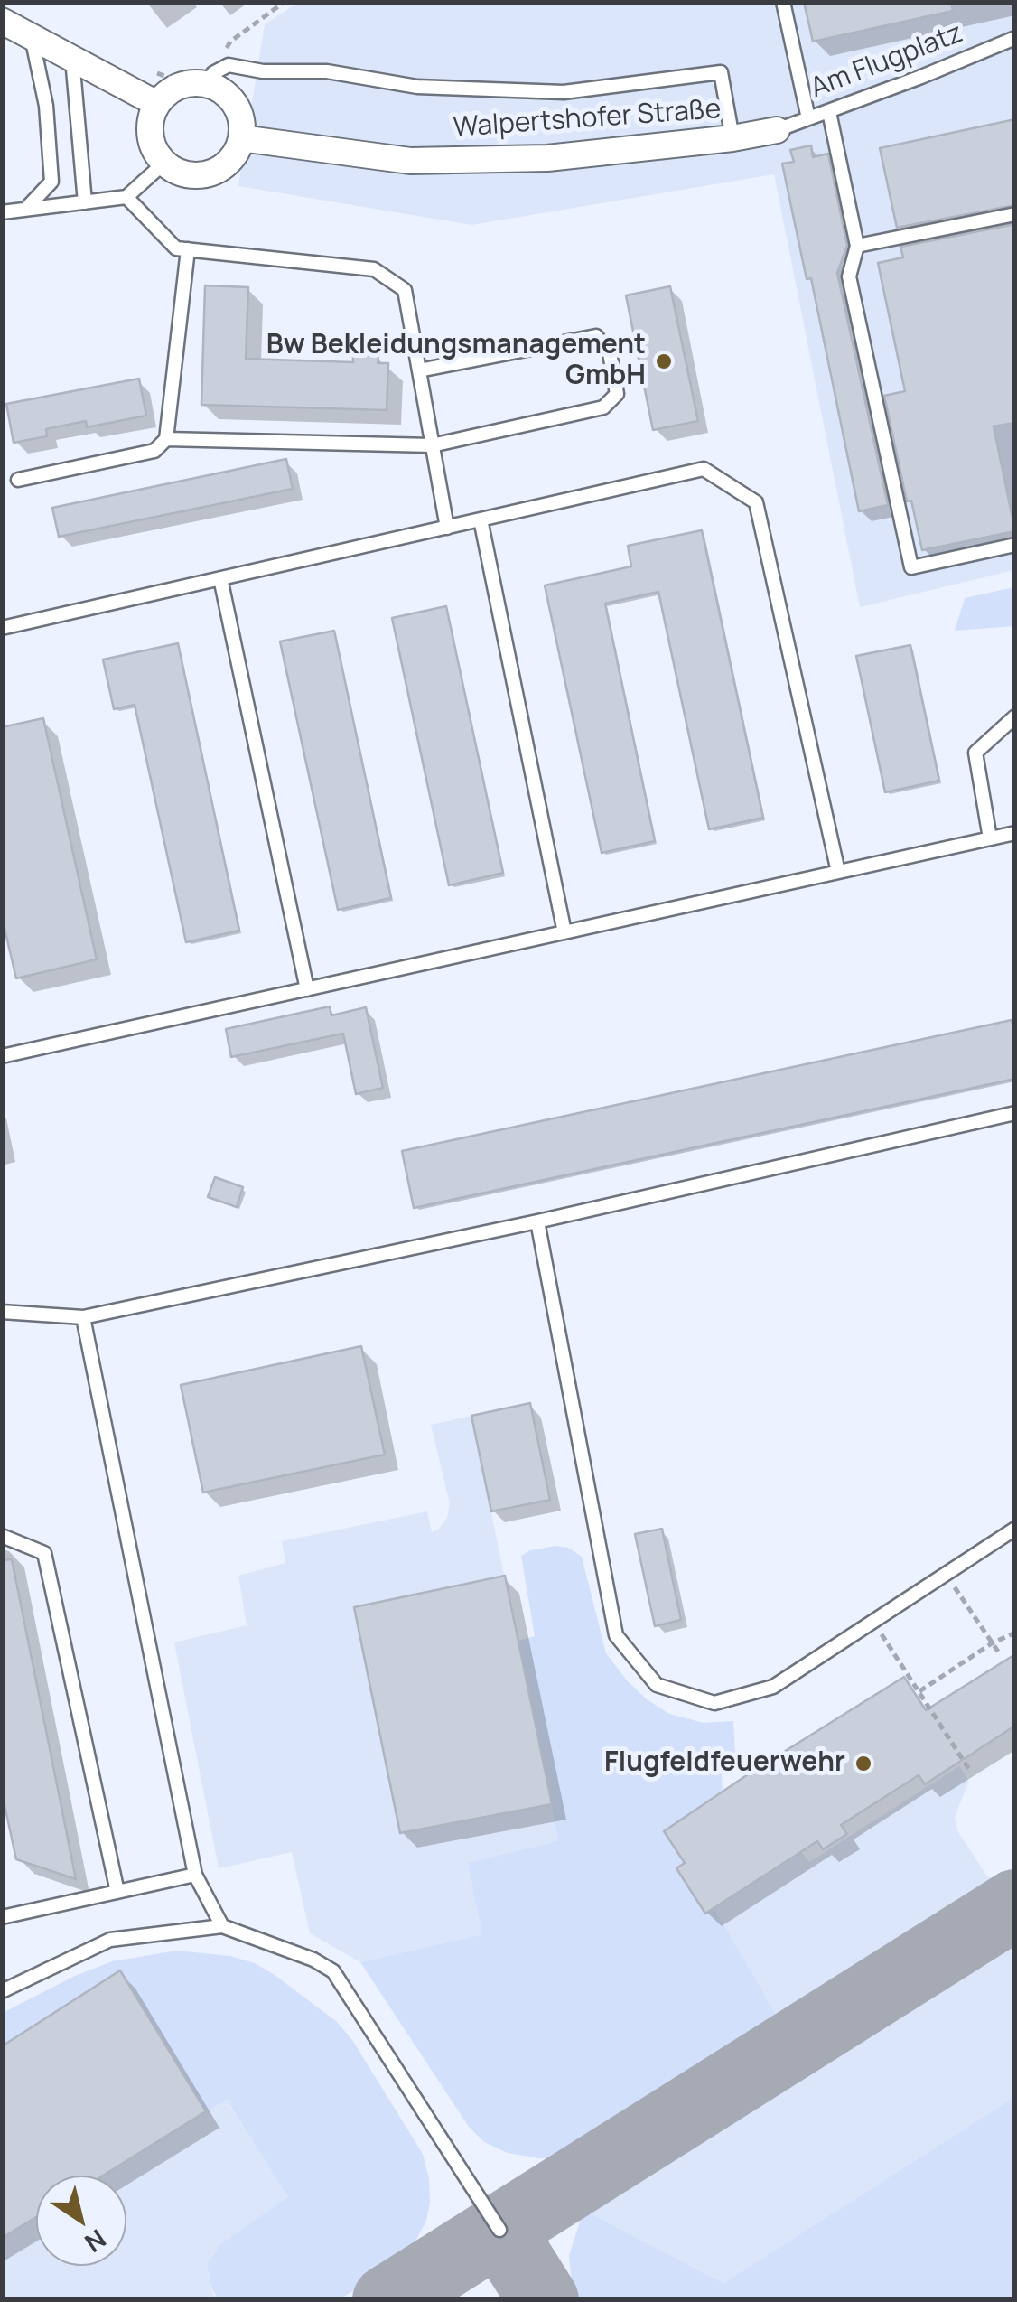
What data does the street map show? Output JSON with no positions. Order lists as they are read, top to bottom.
{
  "streets": {
    "street": ["Walpertshofer Straße"],
    "lane": ["Am Flugplatz"]
  },
  "crossings": [
    ["Am Flugplatz", "Walpertshofer Straße"]
  ],
  "places": ["Bw Bekleidungsmanagement GmbH", "Flugfeldfeuerwehr"],
  "north": "bottom right"
}
